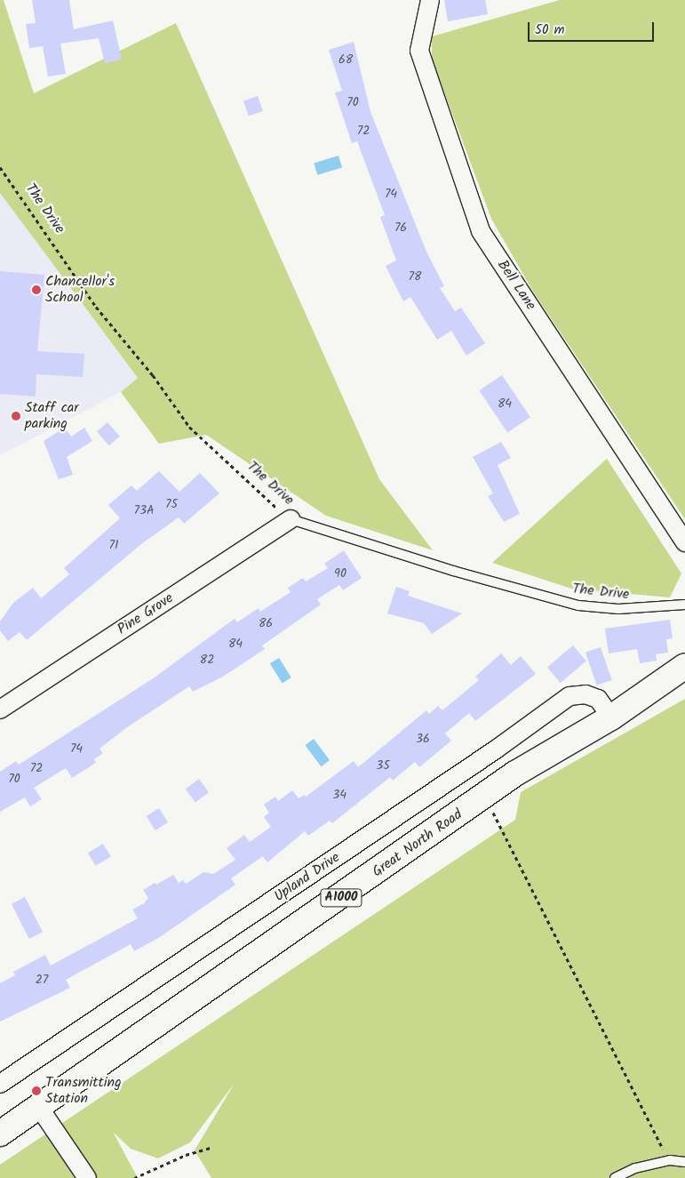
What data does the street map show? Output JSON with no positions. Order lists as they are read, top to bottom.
{
  "streets": {
    "main road": ["Great North Road", "A1000"],
    "street": ["Bell Lane", "Pine Grove", "Upland Drive"],
    "lane": ["The Drive"]
  },
  "crossings": [
    ["The Drive", "Pine Grove"],
    ["Great North Road", "Upland Drive"]
  ],
  "places": ["Chancellor's School", "Staff car parking", "Transmitting Station"],
  "house_numbers": [
    "68",
    "70",
    "72",
    "74",
    "76",
    "78",
    "84",
    "75",
    "73A",
    "71",
    "90",
    "86",
    "84",
    "82",
    "36",
    "74",
    "35",
    "72",
    "70",
    "34",
    "27"
  ],
  "scale_bar": "50 m"
}
